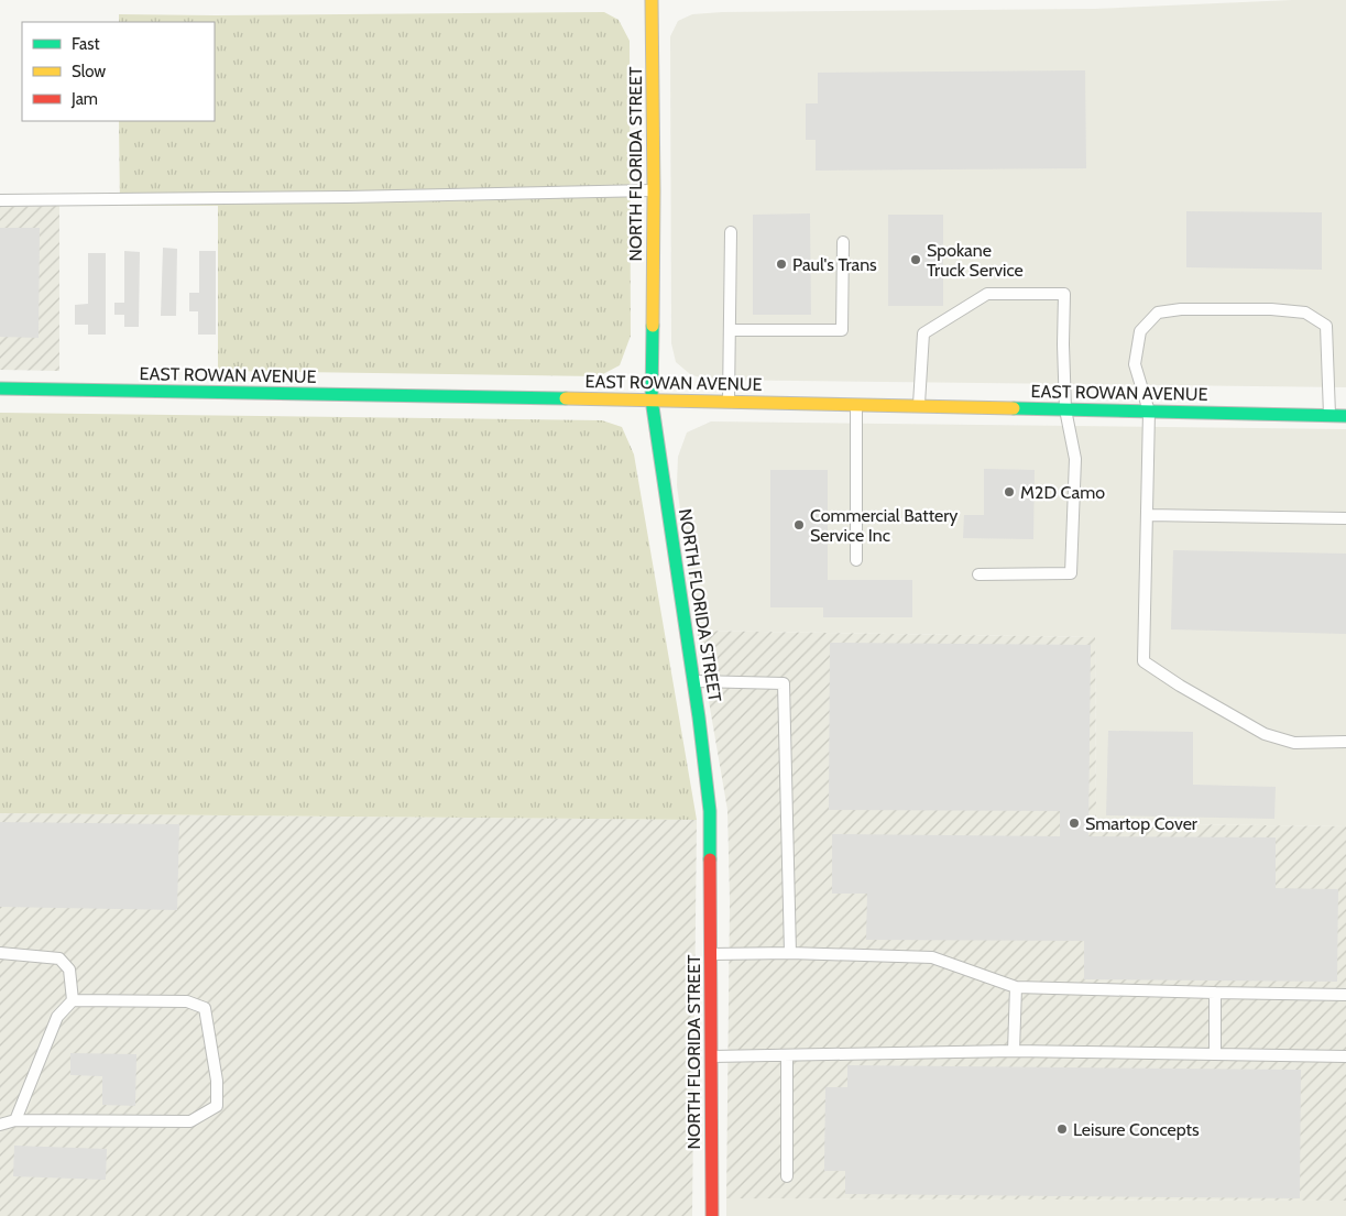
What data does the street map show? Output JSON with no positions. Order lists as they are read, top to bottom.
{
  "streets": {
    "street": ["NORTH FLORIDA STREET", "EAST ROWAN AVENUE"]
  },
  "crossings": [
    ["NORTH FLORIDA STREET", "EAST ROWAN AVENUE"]
  ],
  "places": [
    "Spokane Truck Service",
    "Paul's Trans",
    "M2D Camo",
    "Commercial Battery Service Inc",
    "Smartop Cover",
    "Leisure Concepts"
  ],
  "legend": ["Fast", "Slow", "Jam"]
}
